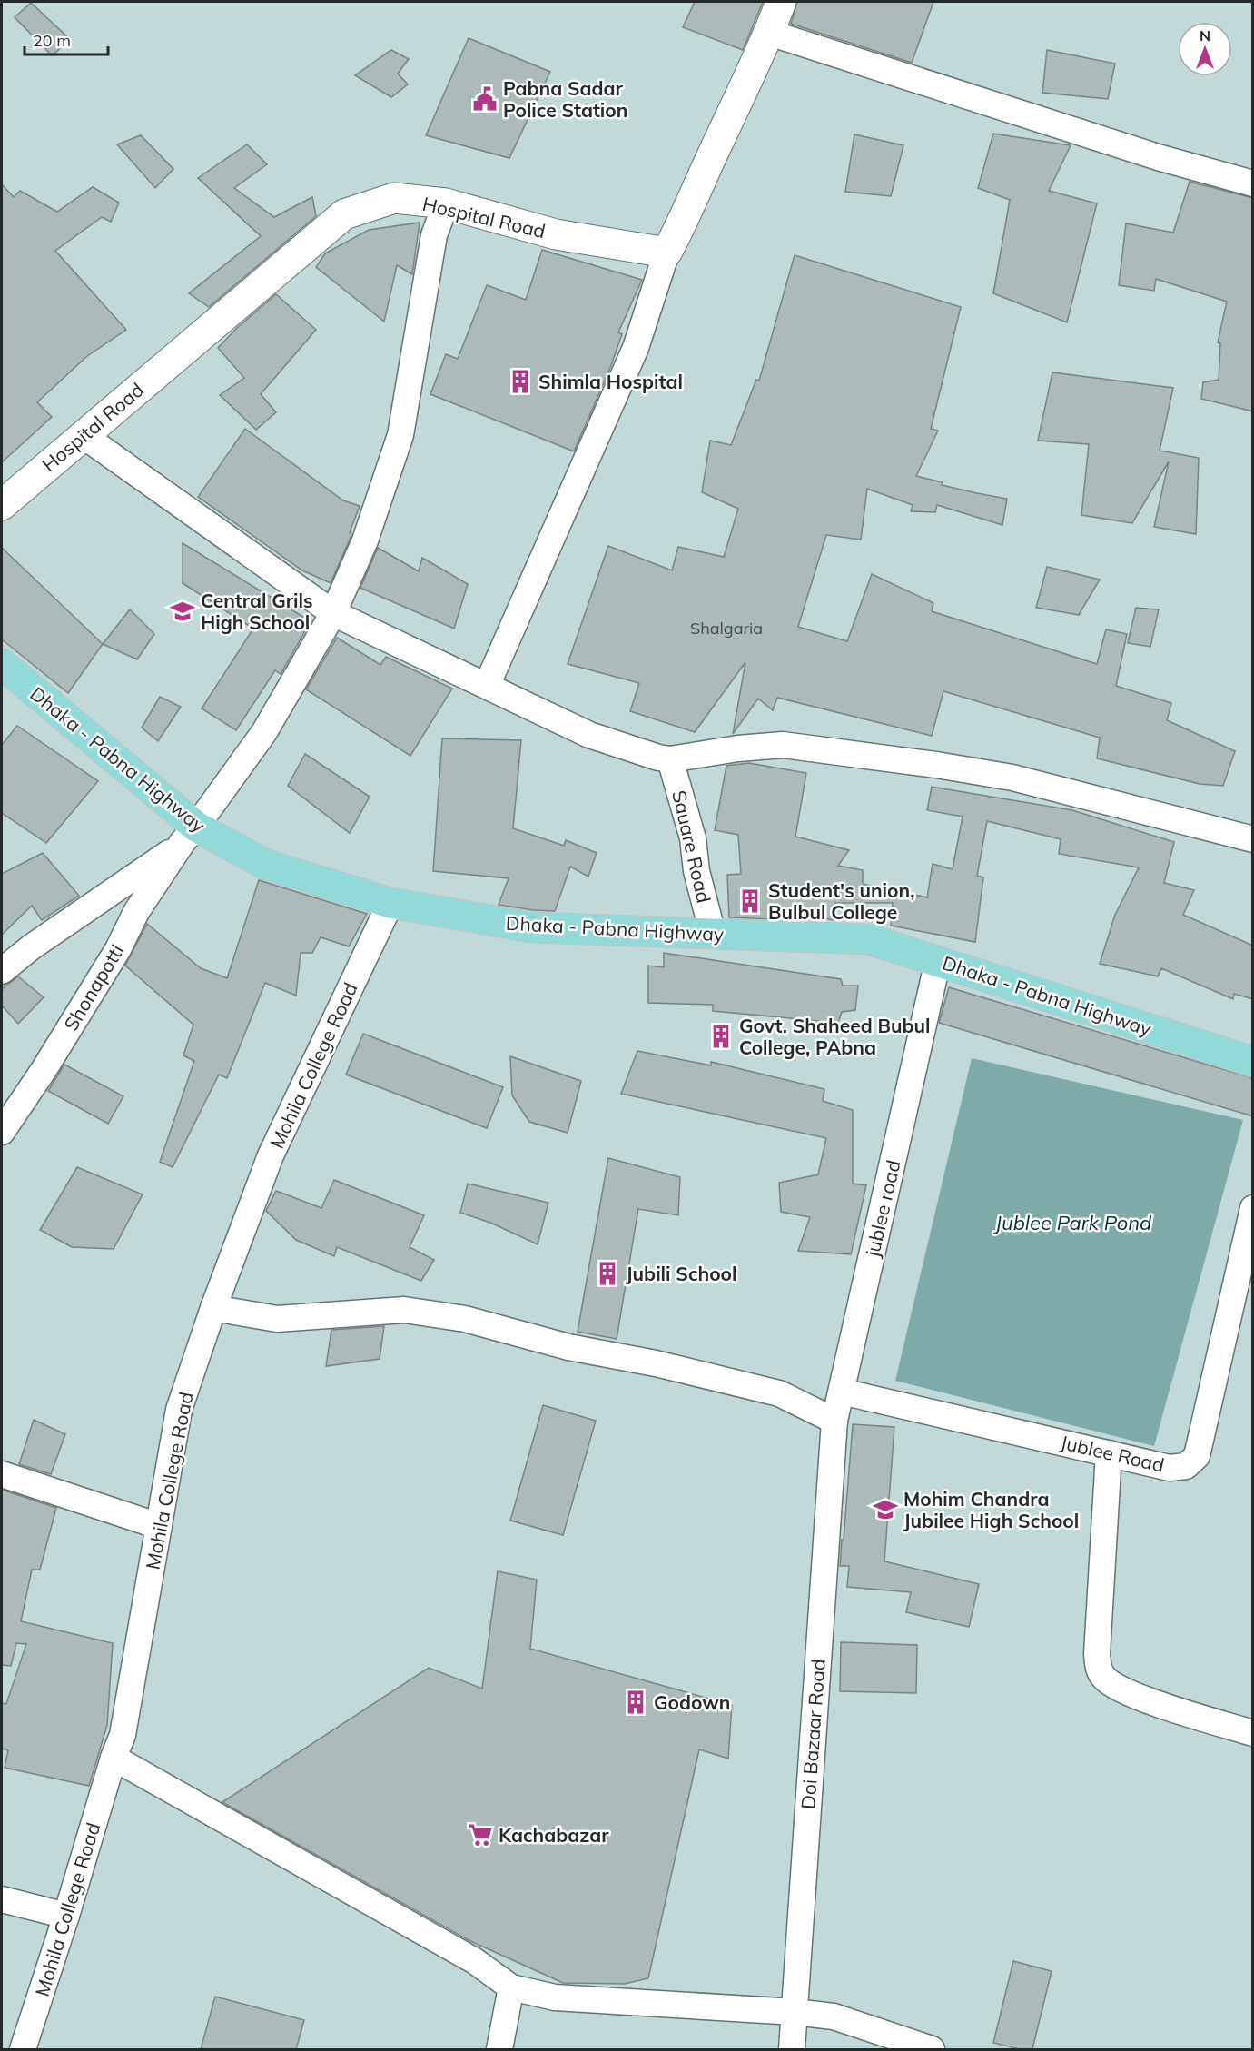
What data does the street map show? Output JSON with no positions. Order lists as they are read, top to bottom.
{
  "streets": {
    "main road": ["Hospital Road", "Dhaka - Pabna Highway"],
    "street": [
      "Sauare Road",
      "Shonapotti",
      "Mohila College Road",
      "jublee road",
      "Jublee Road",
      "Doi Bazaar Road"
    ]
  },
  "crossings": [
    ["Dhaka - Pabna Highway", "Sauare Road"],
    ["Dhaka - Pabna Highway", "Shonapotti"],
    ["Dhaka - Pabna Highway", "Mohila College Road"],
    ["Dhaka - Pabna Highway", "jublee road"],
    ["jublee road", "Jublee Road"],
    ["jublee road", "Doi Bazaar Road"]
  ],
  "water": ["Jublee Park Pond"],
  "places": {
    "public building": ["Pabna Sadar Police Station"],
    "building": [
      "Shimla Hospital",
      "Student's union, Bulbul College",
      "Govt. Shaheed Bubul College, PAbna",
      "Jubili School",
      "Godown"
    ],
    "school or university": ["Central Grils High School", "Mohim Chandra Jubilee High School"],
    "supermarket": ["Kachabazar"]
  },
  "house_numbers": ["Shalgaria"],
  "scale_bar": "20 m",
  "north": "top"
}
